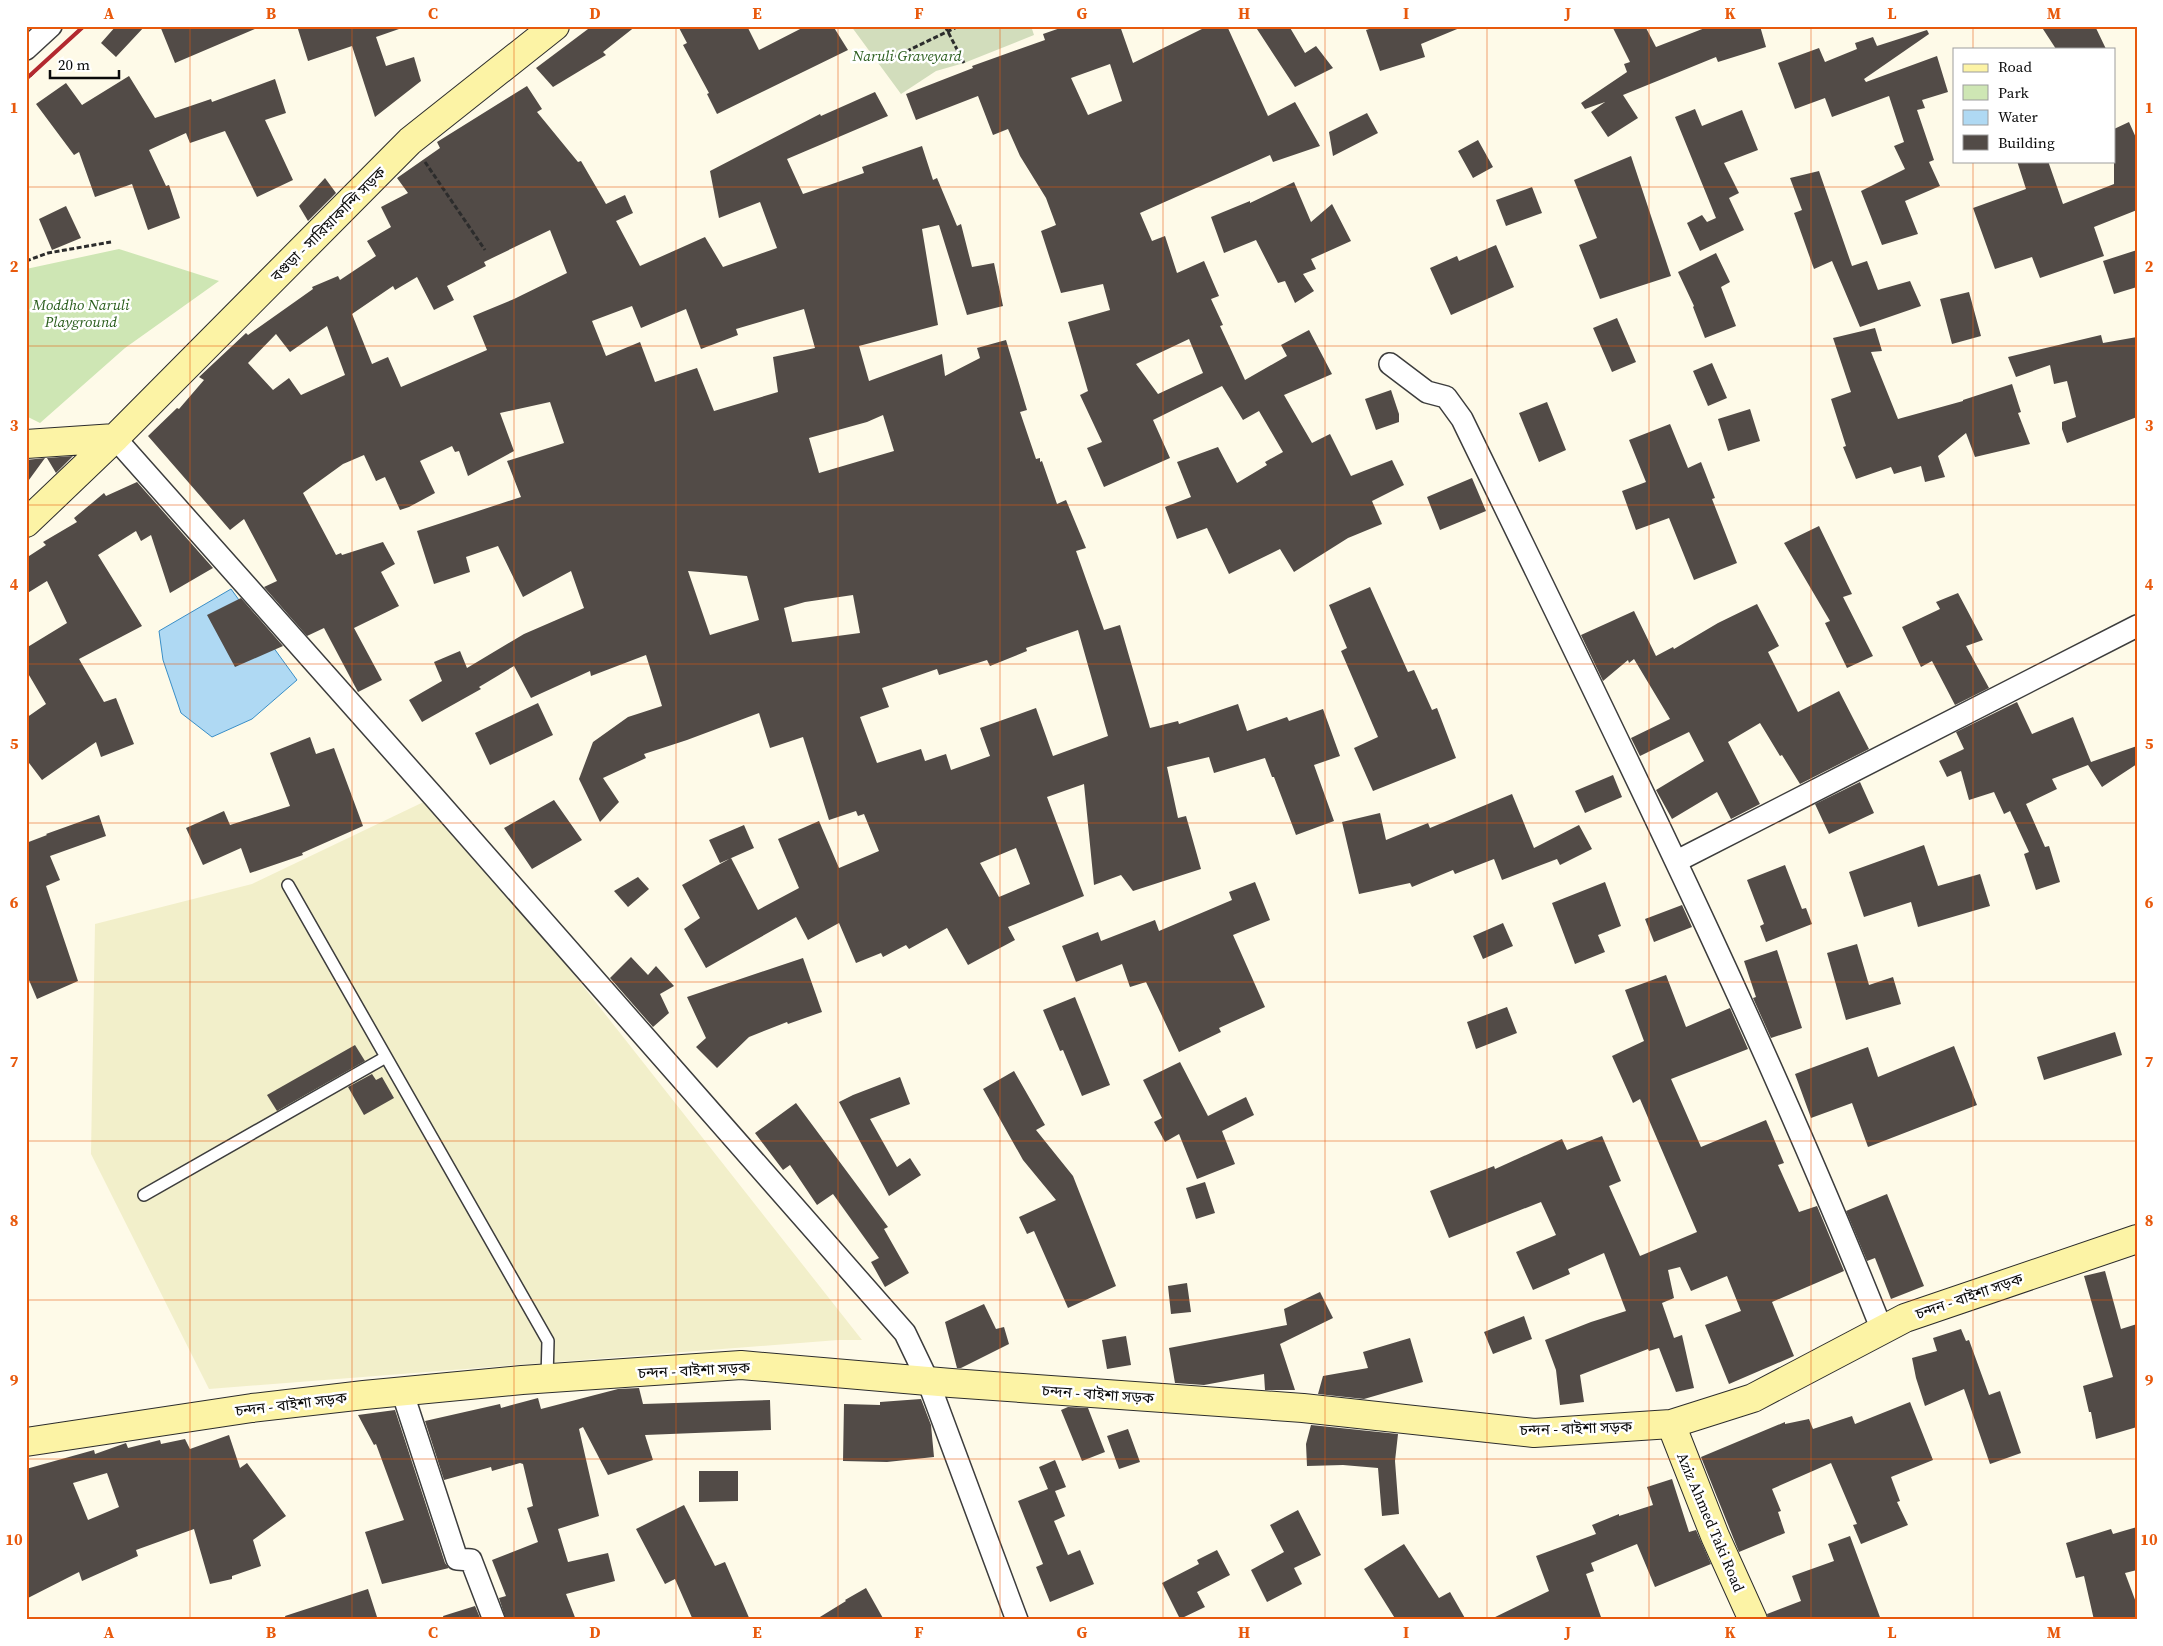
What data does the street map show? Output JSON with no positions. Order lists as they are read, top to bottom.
{
  "streets": {
    "main road": ["বগুড়া - সারিয়াকান্দি সড়ক", "চন্দন - বাইশা সড়ক", "Aziz Ahmed Taki Road"]
  },
  "crossings": [
    ["চন্দন - বাইশা সড়ক", "Aziz Ahmed Taki Road"]
  ],
  "parks": ["Naruli Graveyard", "Moddho Naruli Playground"],
  "legend": [
    "Road",
    "Park",
    "Water",
    "Building"
  ],
  "scale_bar": "20 m",
  "grid": {
    "columns": [
      "A",
      "B",
      "C",
      "D",
      "E",
      "F",
      "G",
      "H",
      "I",
      "J",
      "K",
      "L",
      "M"
    ],
    "rows": [
      "1",
      "2",
      "3",
      "4",
      "5",
      "6",
      "7",
      "8",
      "9",
      "10"
    ]
  }
}
